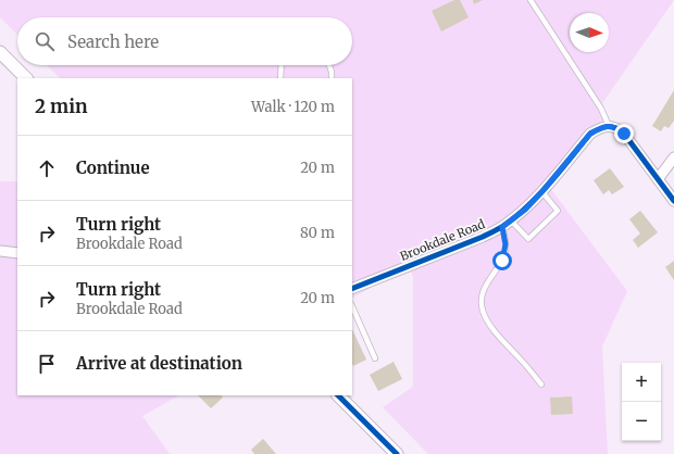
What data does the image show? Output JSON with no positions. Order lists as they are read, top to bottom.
{
  "streets": {
    "street": ["Brookdale Road"]
  },
  "north": "right",
  "page": {
    "search": "Search here",
    "heading": ["2 min", "Walk · 120 m"],
    "list": [
      ["Continue", "20 m"],
      ["Turn right", "Brookdale Road", "80 m"],
      ["Turn right", "Brookdale Road", "20 m"],
      "Arrive at destination"
    ],
    "map_buttons": ["+", "−"]
  }
}
